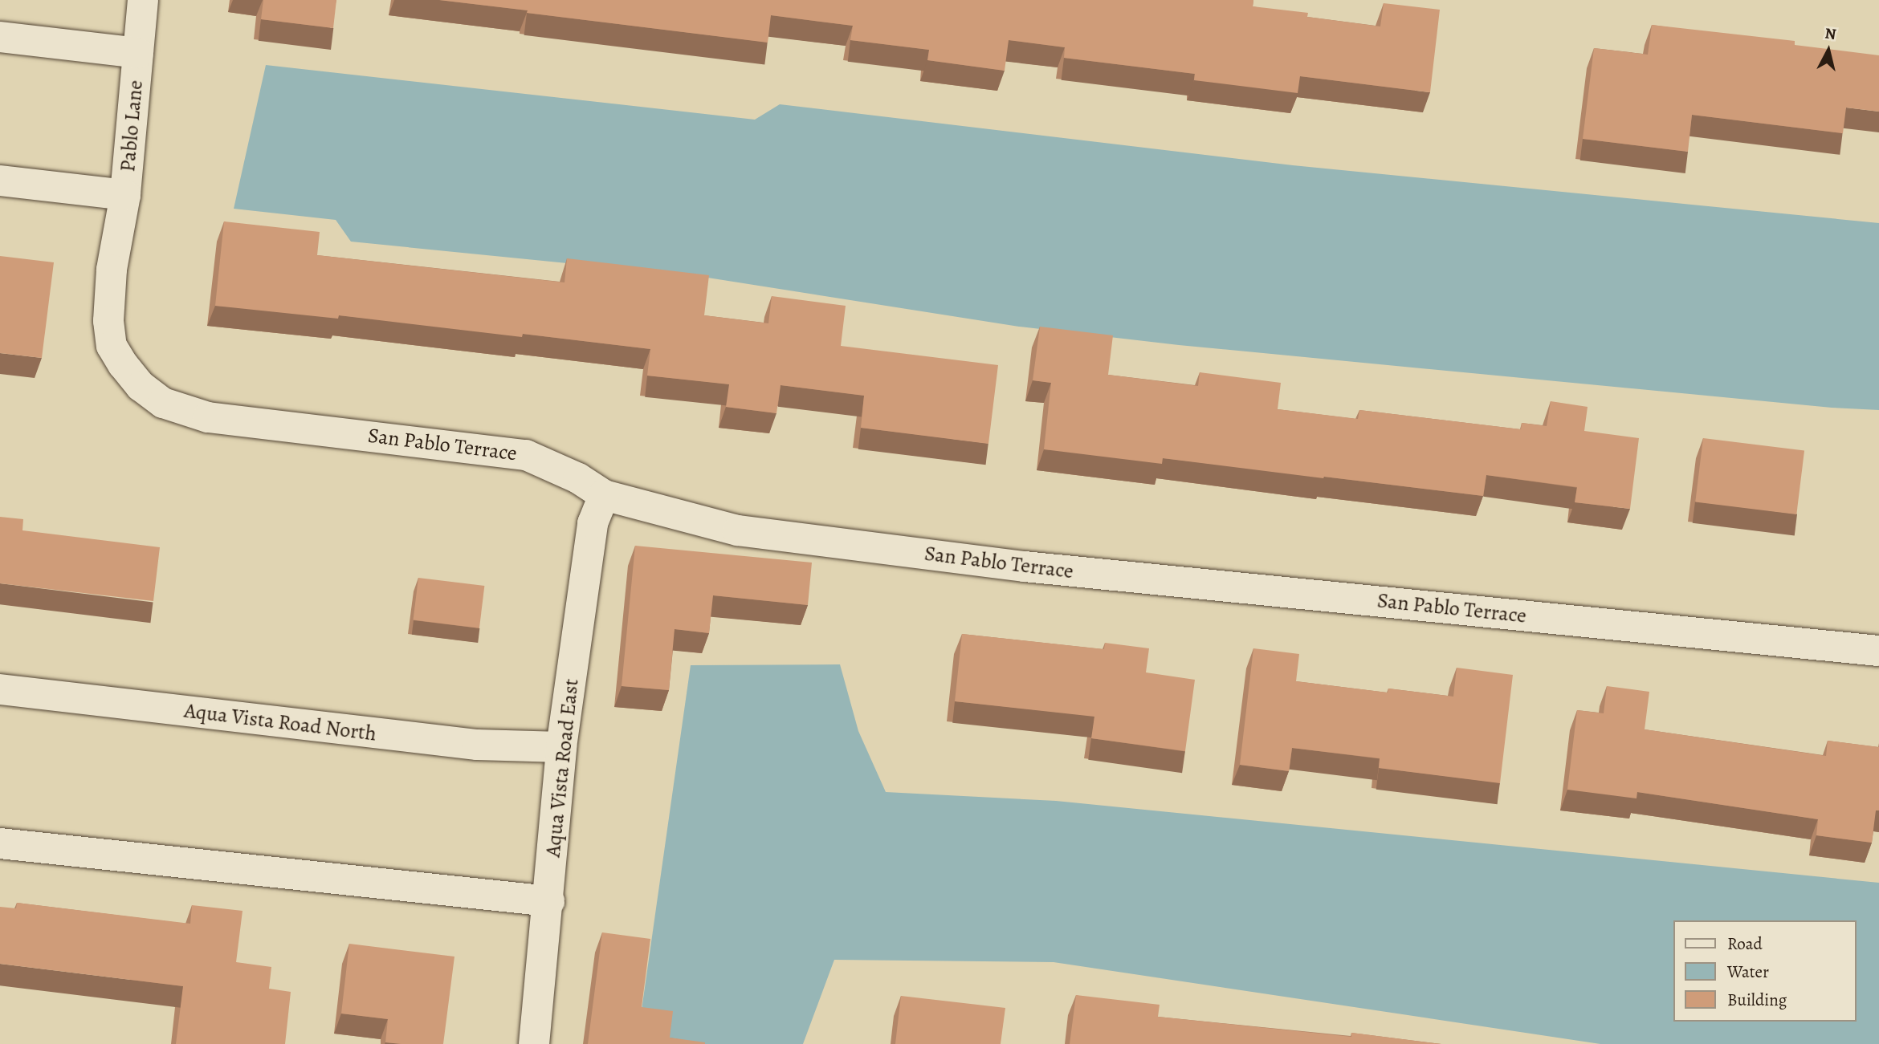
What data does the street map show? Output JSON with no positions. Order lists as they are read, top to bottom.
{
  "streets": {
    "street": [
      "Pablo Lane",
      "San Pablo Terrace",
      "Aqua Vista Road North",
      "Aqua Vista Road East"
    ]
  },
  "crossings": [
    ["Pablo Lane", "San Pablo Terrace"],
    ["San Pablo Terrace", "Aqua Vista Road East"],
    ["Aqua Vista Road North", "Aqua Vista Road East"]
  ],
  "legend": ["Road", "Water", "Building"],
  "north": "top"
}
